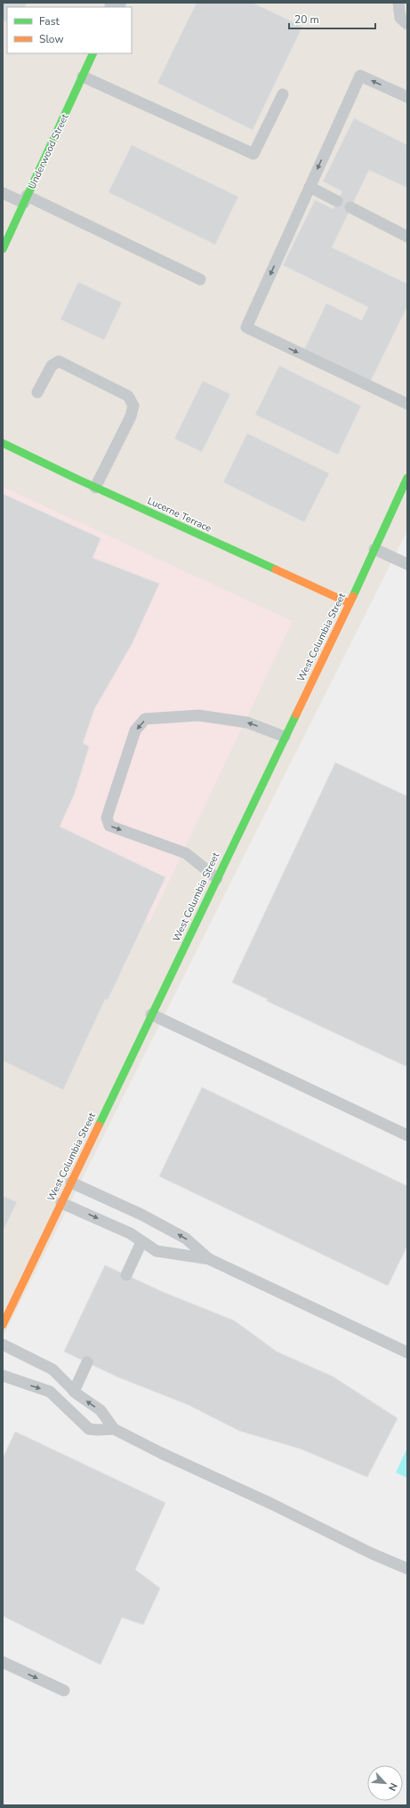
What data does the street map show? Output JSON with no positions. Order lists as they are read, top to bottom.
{
  "streets": {
    "street": ["Underwood Street", "Lucerne Terrace", "West Columbia Street"]
  },
  "crossings": [
    ["Lucerne Terrace", "West Columbia Street"]
  ],
  "legend": ["Fast", "Slow"],
  "scale_bar": "20 m",
  "north": "bottom right"
}
